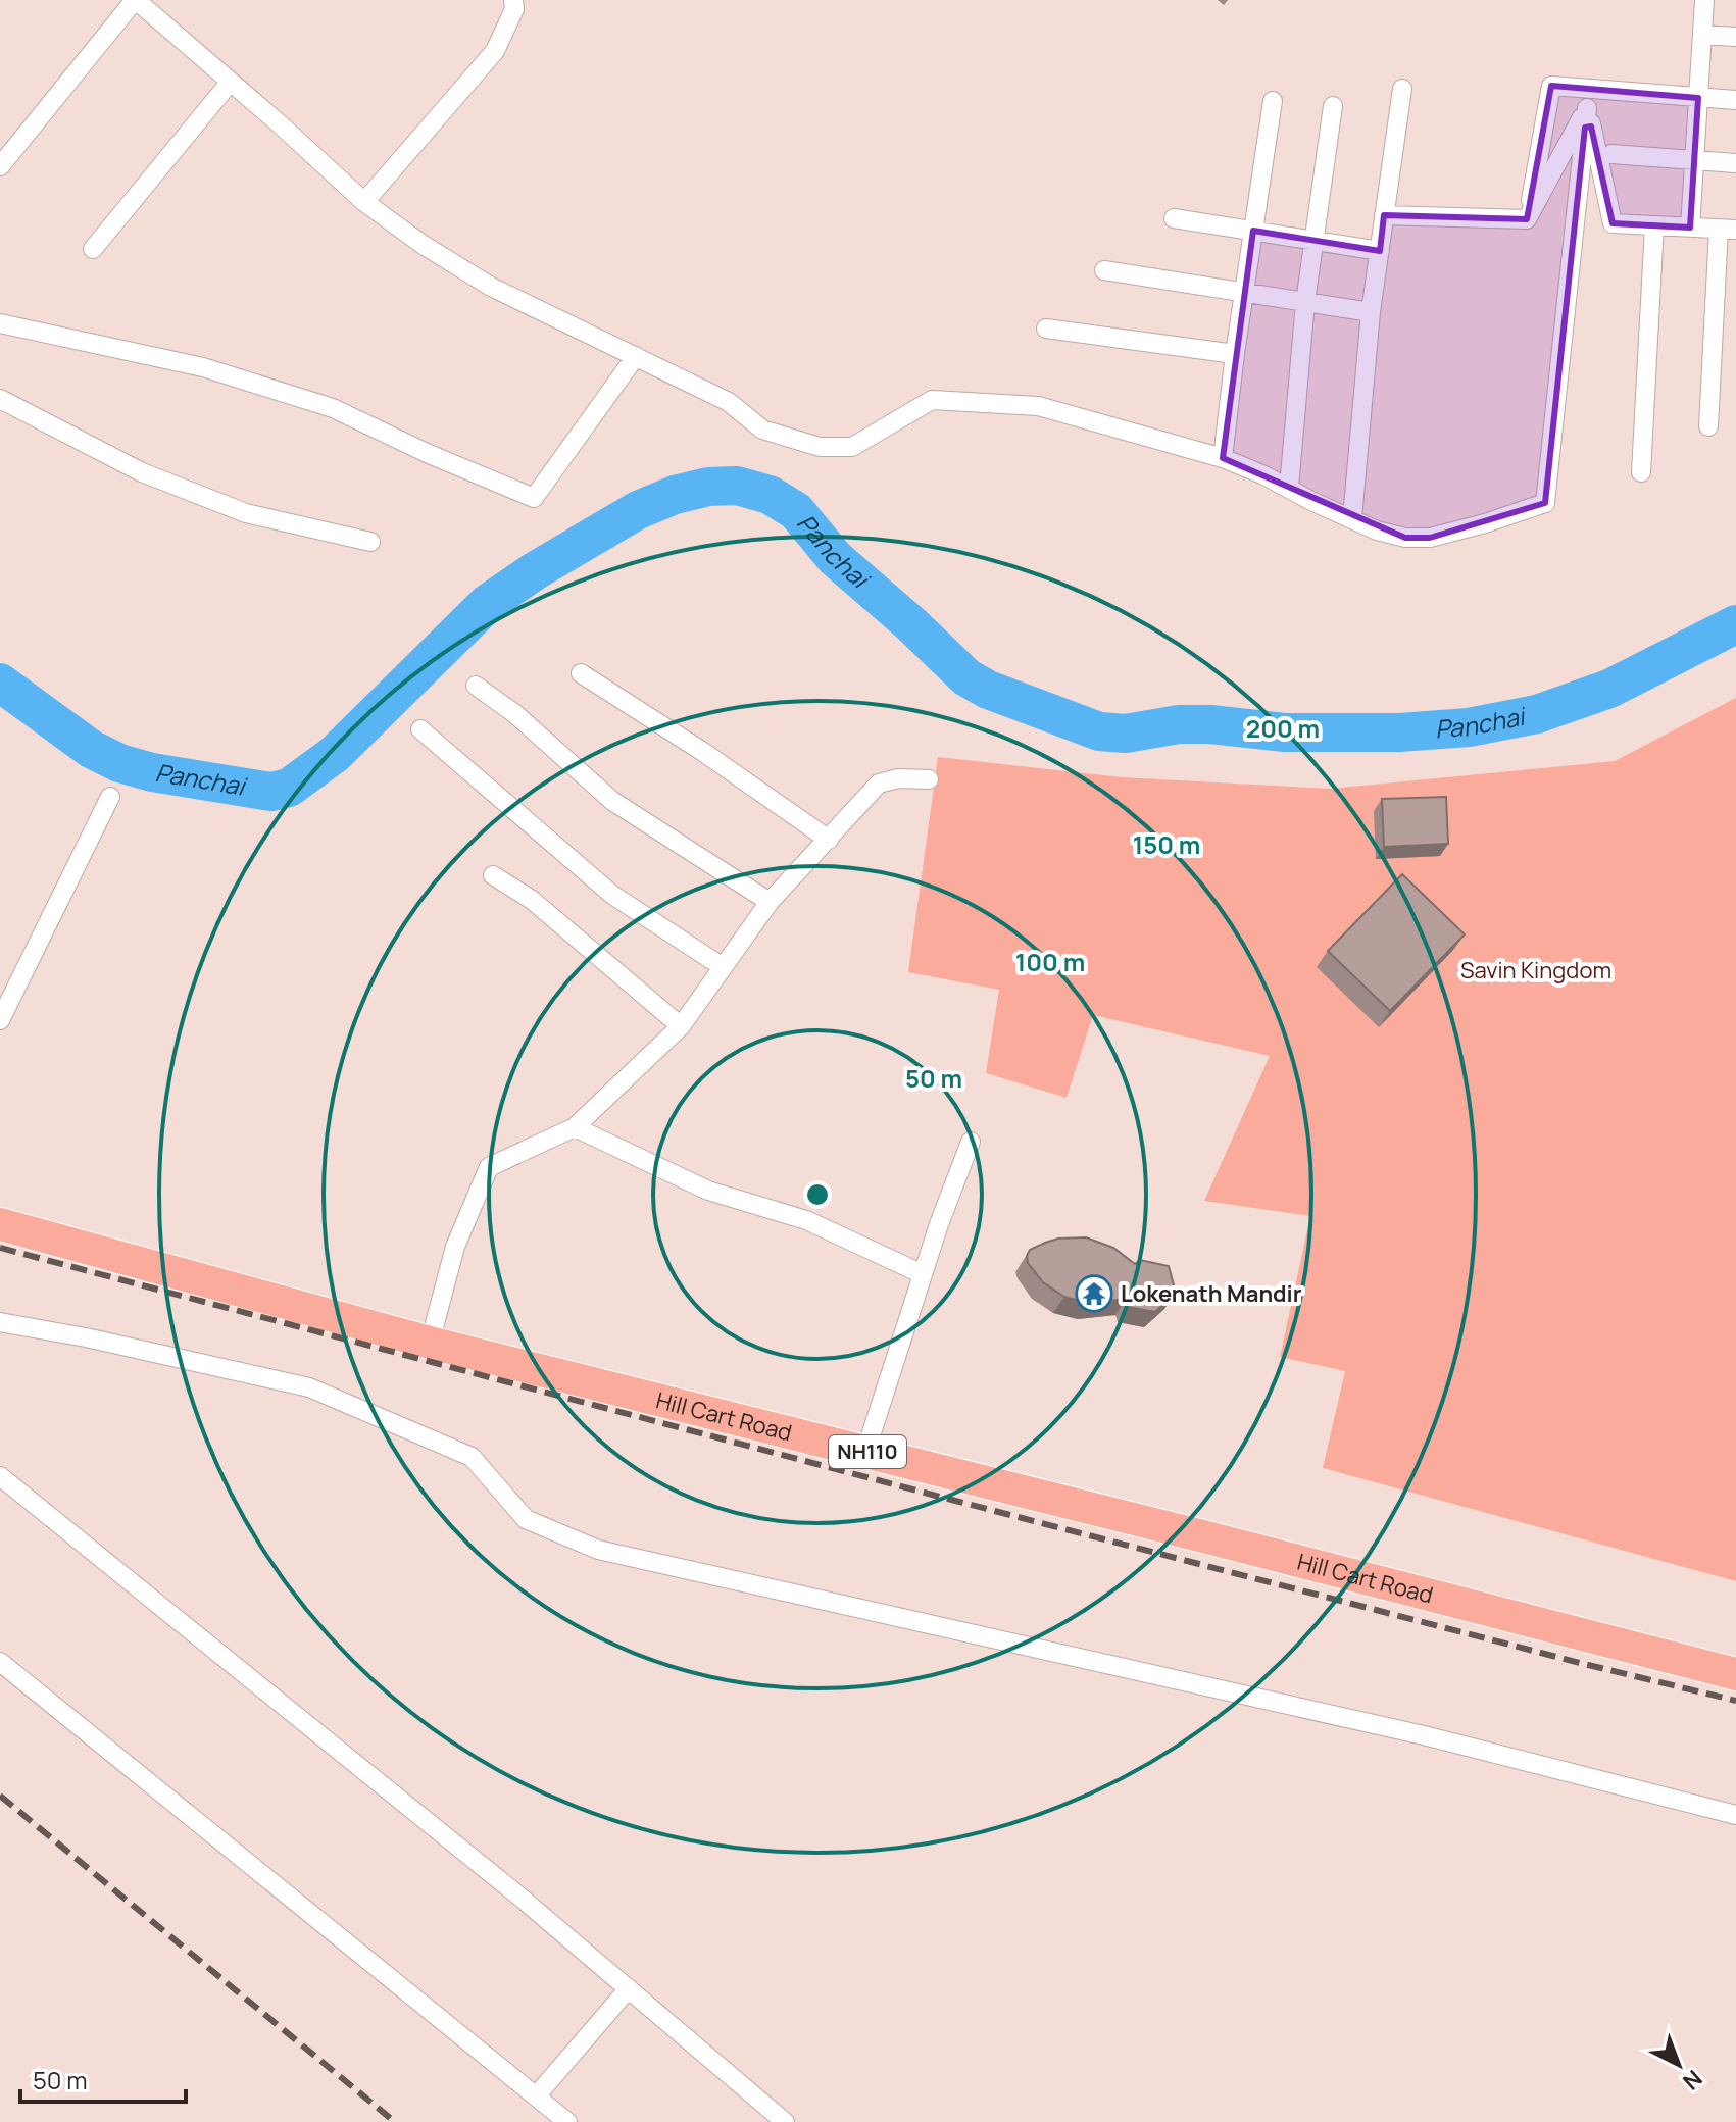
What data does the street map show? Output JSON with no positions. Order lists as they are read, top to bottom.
{
  "streets": {
    "highway": ["Hill Cart Road", "NH110"]
  },
  "water": ["Panchai"],
  "parks": ["Savin Kingdom"],
  "places": {
    "temple": ["Lokenath Mandir"]
  },
  "scale_bar": "50 m",
  "north": "bottom right",
  "rings": [
    "200 m",
    "150 m",
    "100 m",
    "50 m"
  ]
}
